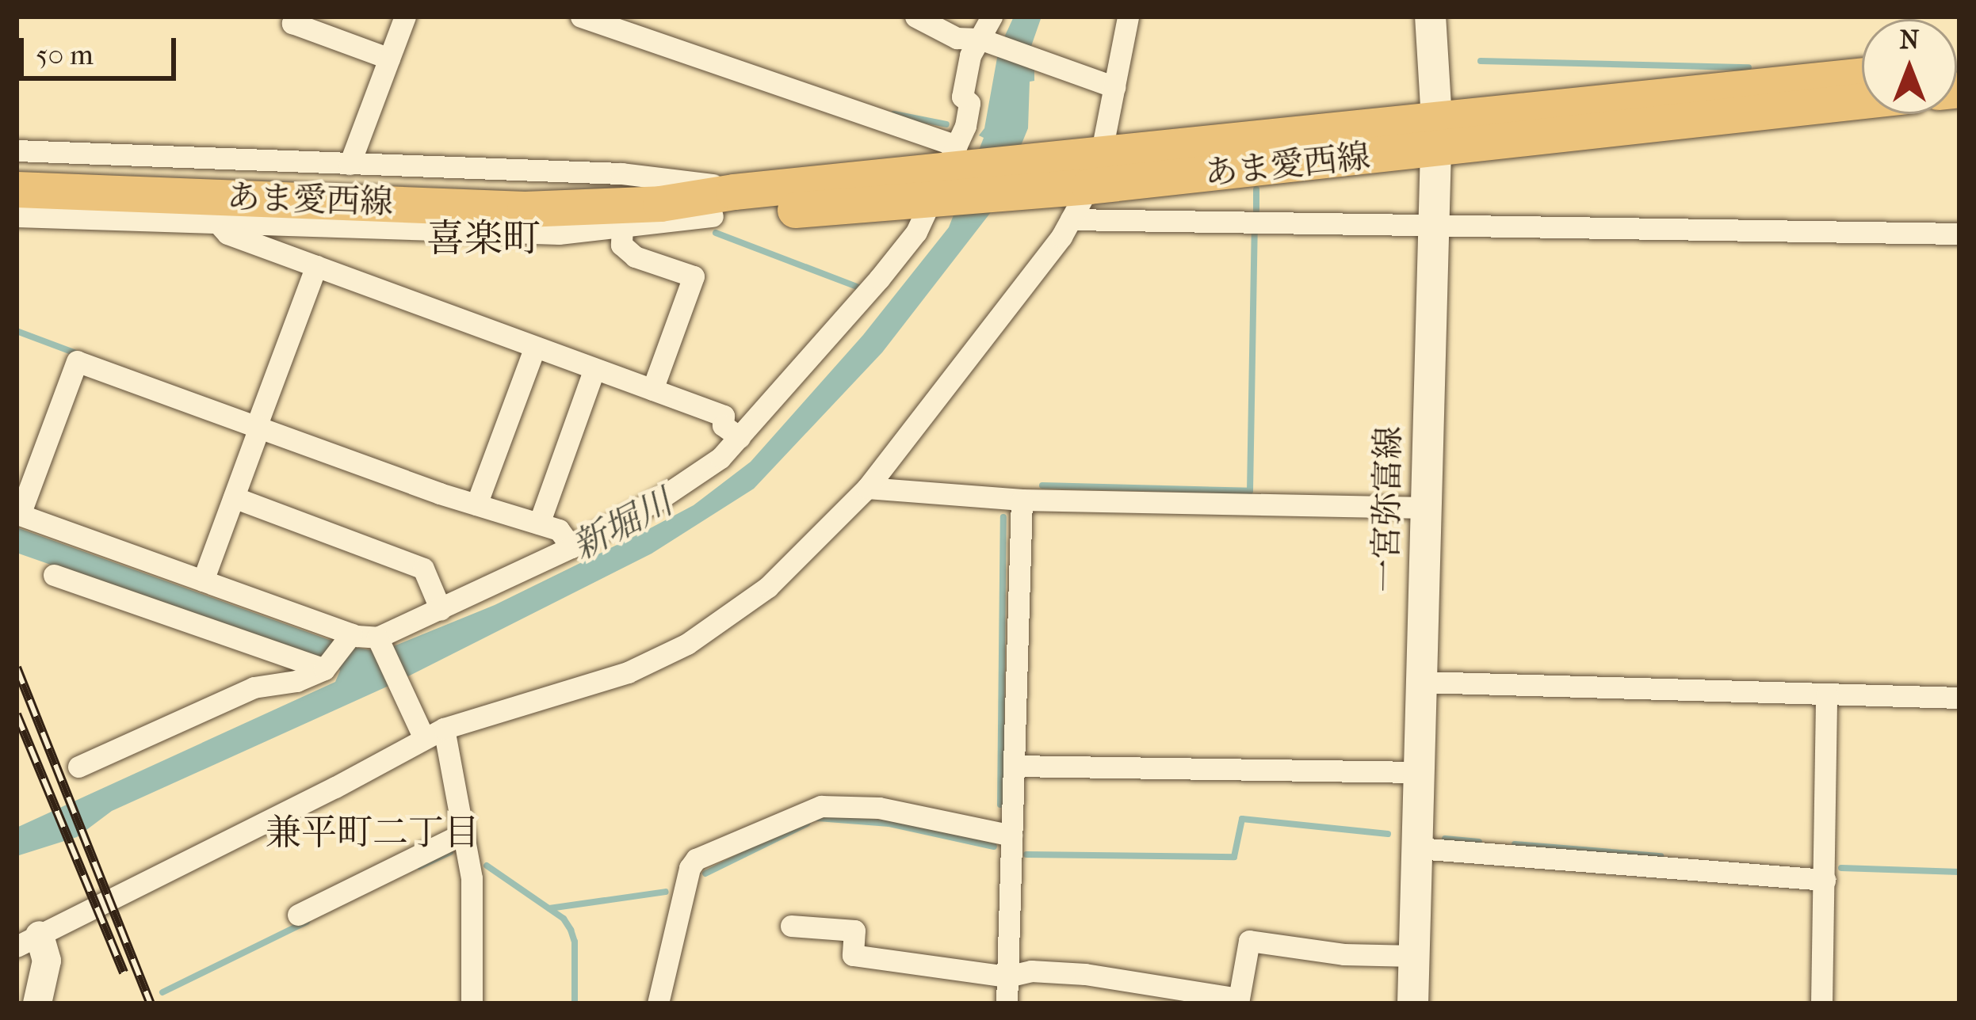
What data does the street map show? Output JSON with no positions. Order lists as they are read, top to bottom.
{
  "streets": {
    "main road": ["あま愛西線", "一宮弥富線"]
  },
  "crossings": [
    ["あま愛西線", "一宮弥富線"]
  ],
  "districts": ["喜楽町", "兼平町二丁目"],
  "water": ["新堀川"],
  "scale_bar": "50 m",
  "north": "top"
}
